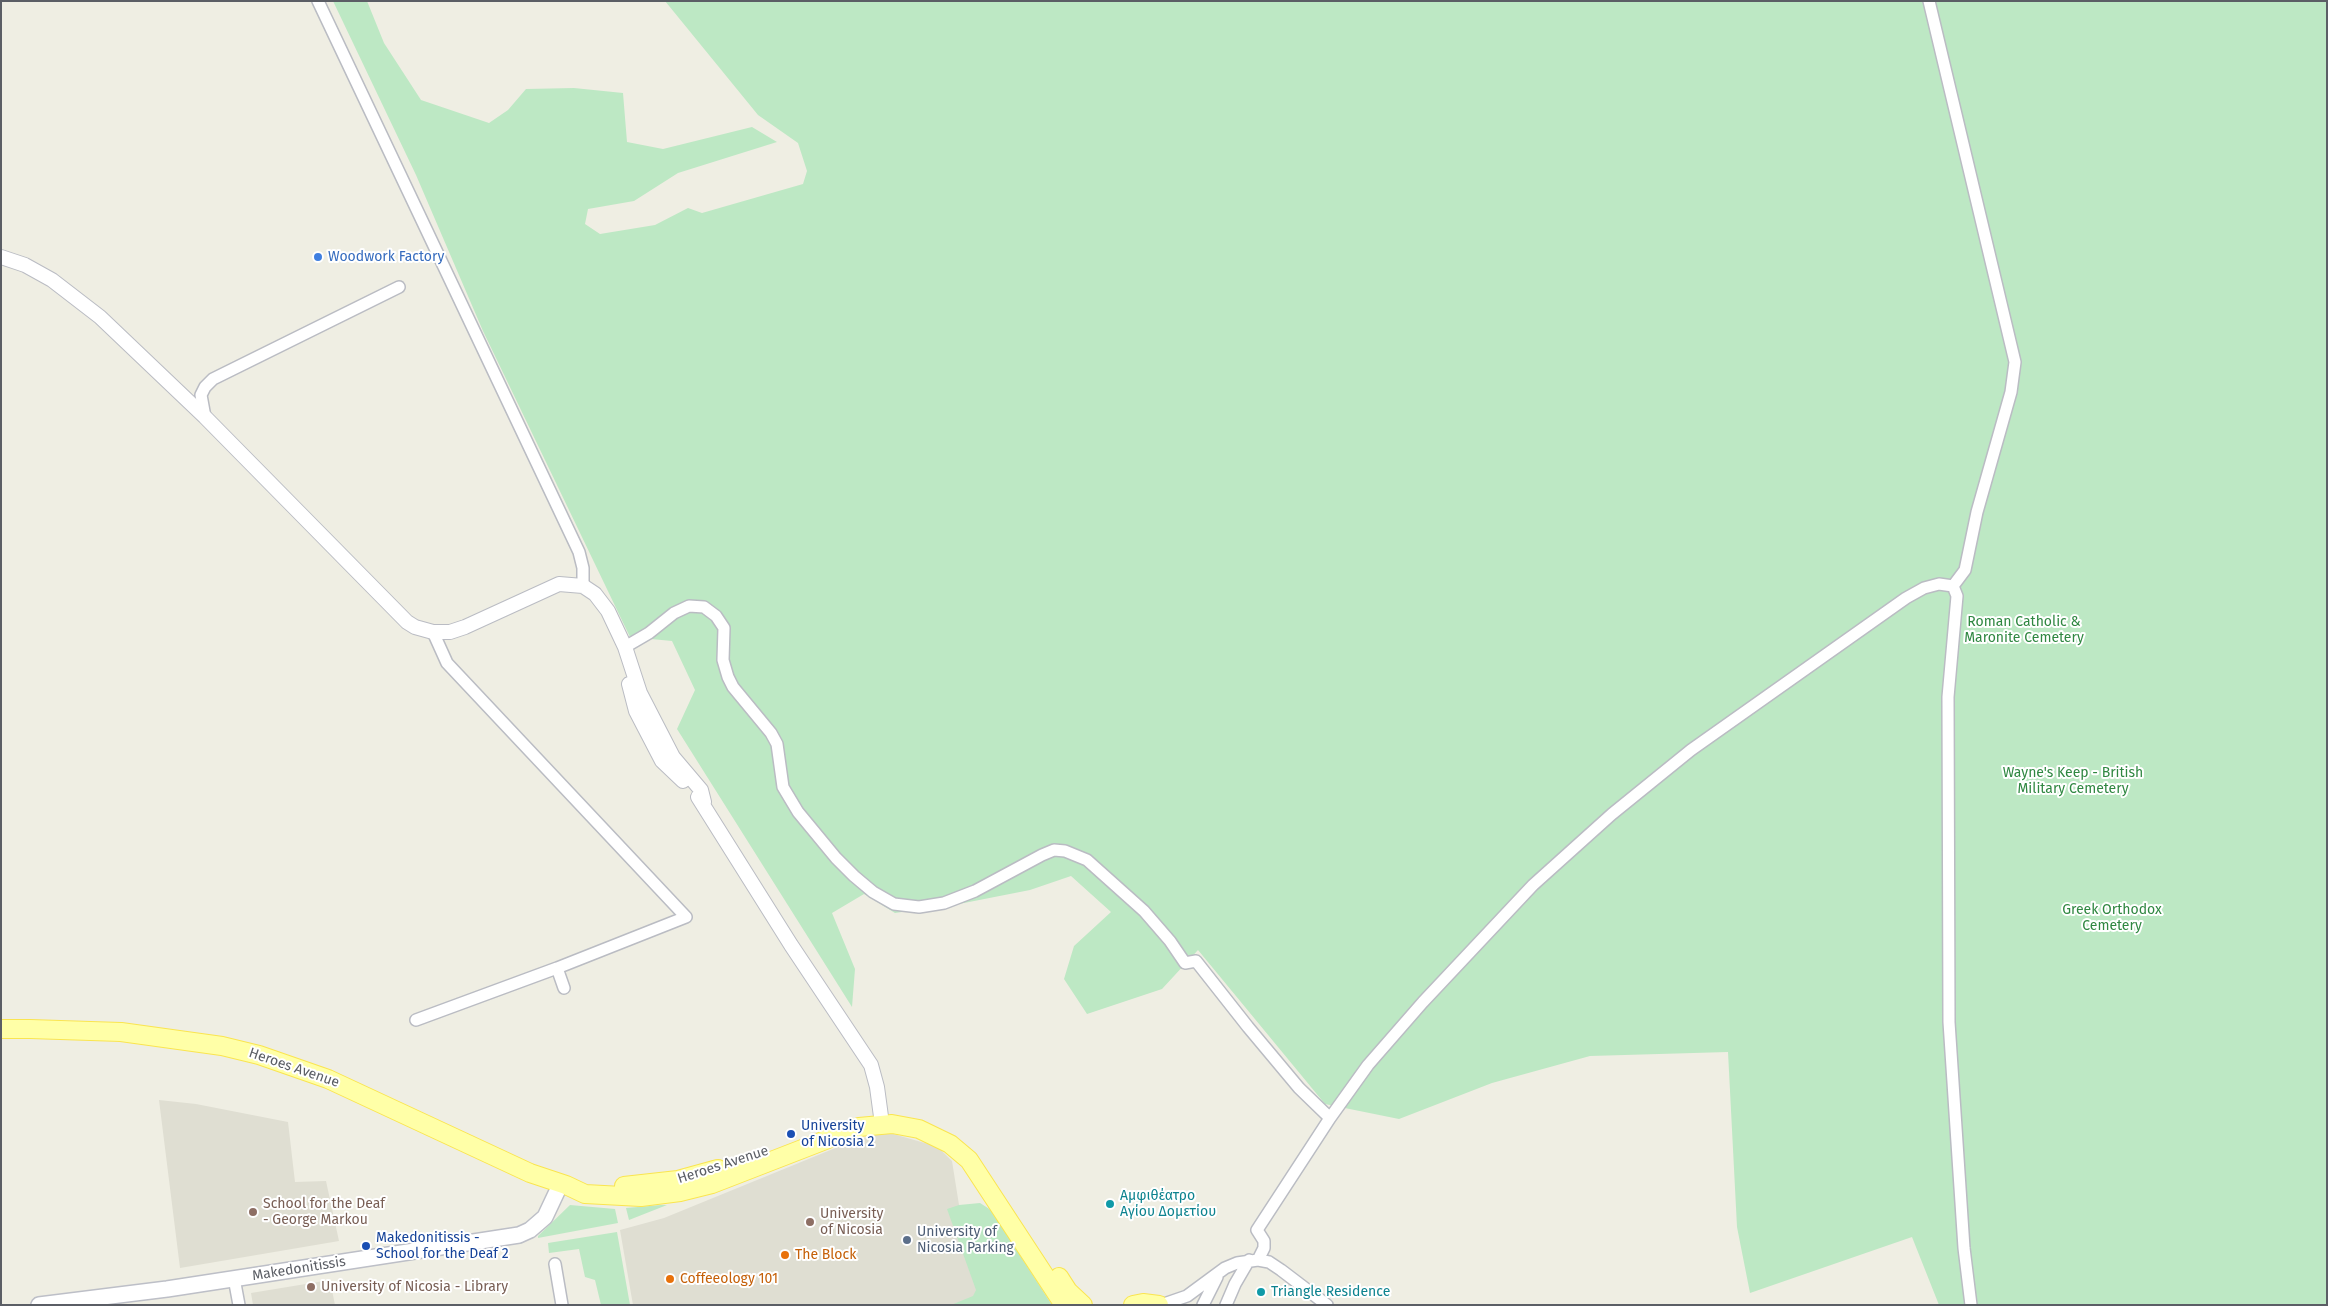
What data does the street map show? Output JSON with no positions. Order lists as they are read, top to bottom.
{
  "streets": {
    "main road": ["Heroes Avenue", "Makedonitissis"]
  },
  "crossings": [
    ["Heroes Avenue", "Makedonitissis"]
  ],
  "parks": ["Roman Catholic & Maronite Cemetery", "Wayne's Keep - British Military Cemetery", "Greek Orthodox Cemetery"],
  "places": [
    "Woodwork Factory",
    "University of Nicosia 2",
    "Αμφιθέατρο Αγίου Δομετίου",
    "School for the Deaf - George Markou",
    "University of Nicosia",
    "University of Nicosia Parking",
    "Makedonitissis - School for the Deaf 2",
    "The Block",
    "Coffeeology 101",
    "University of Nicosia - Library",
    "Triangle Residence"
  ]
}
